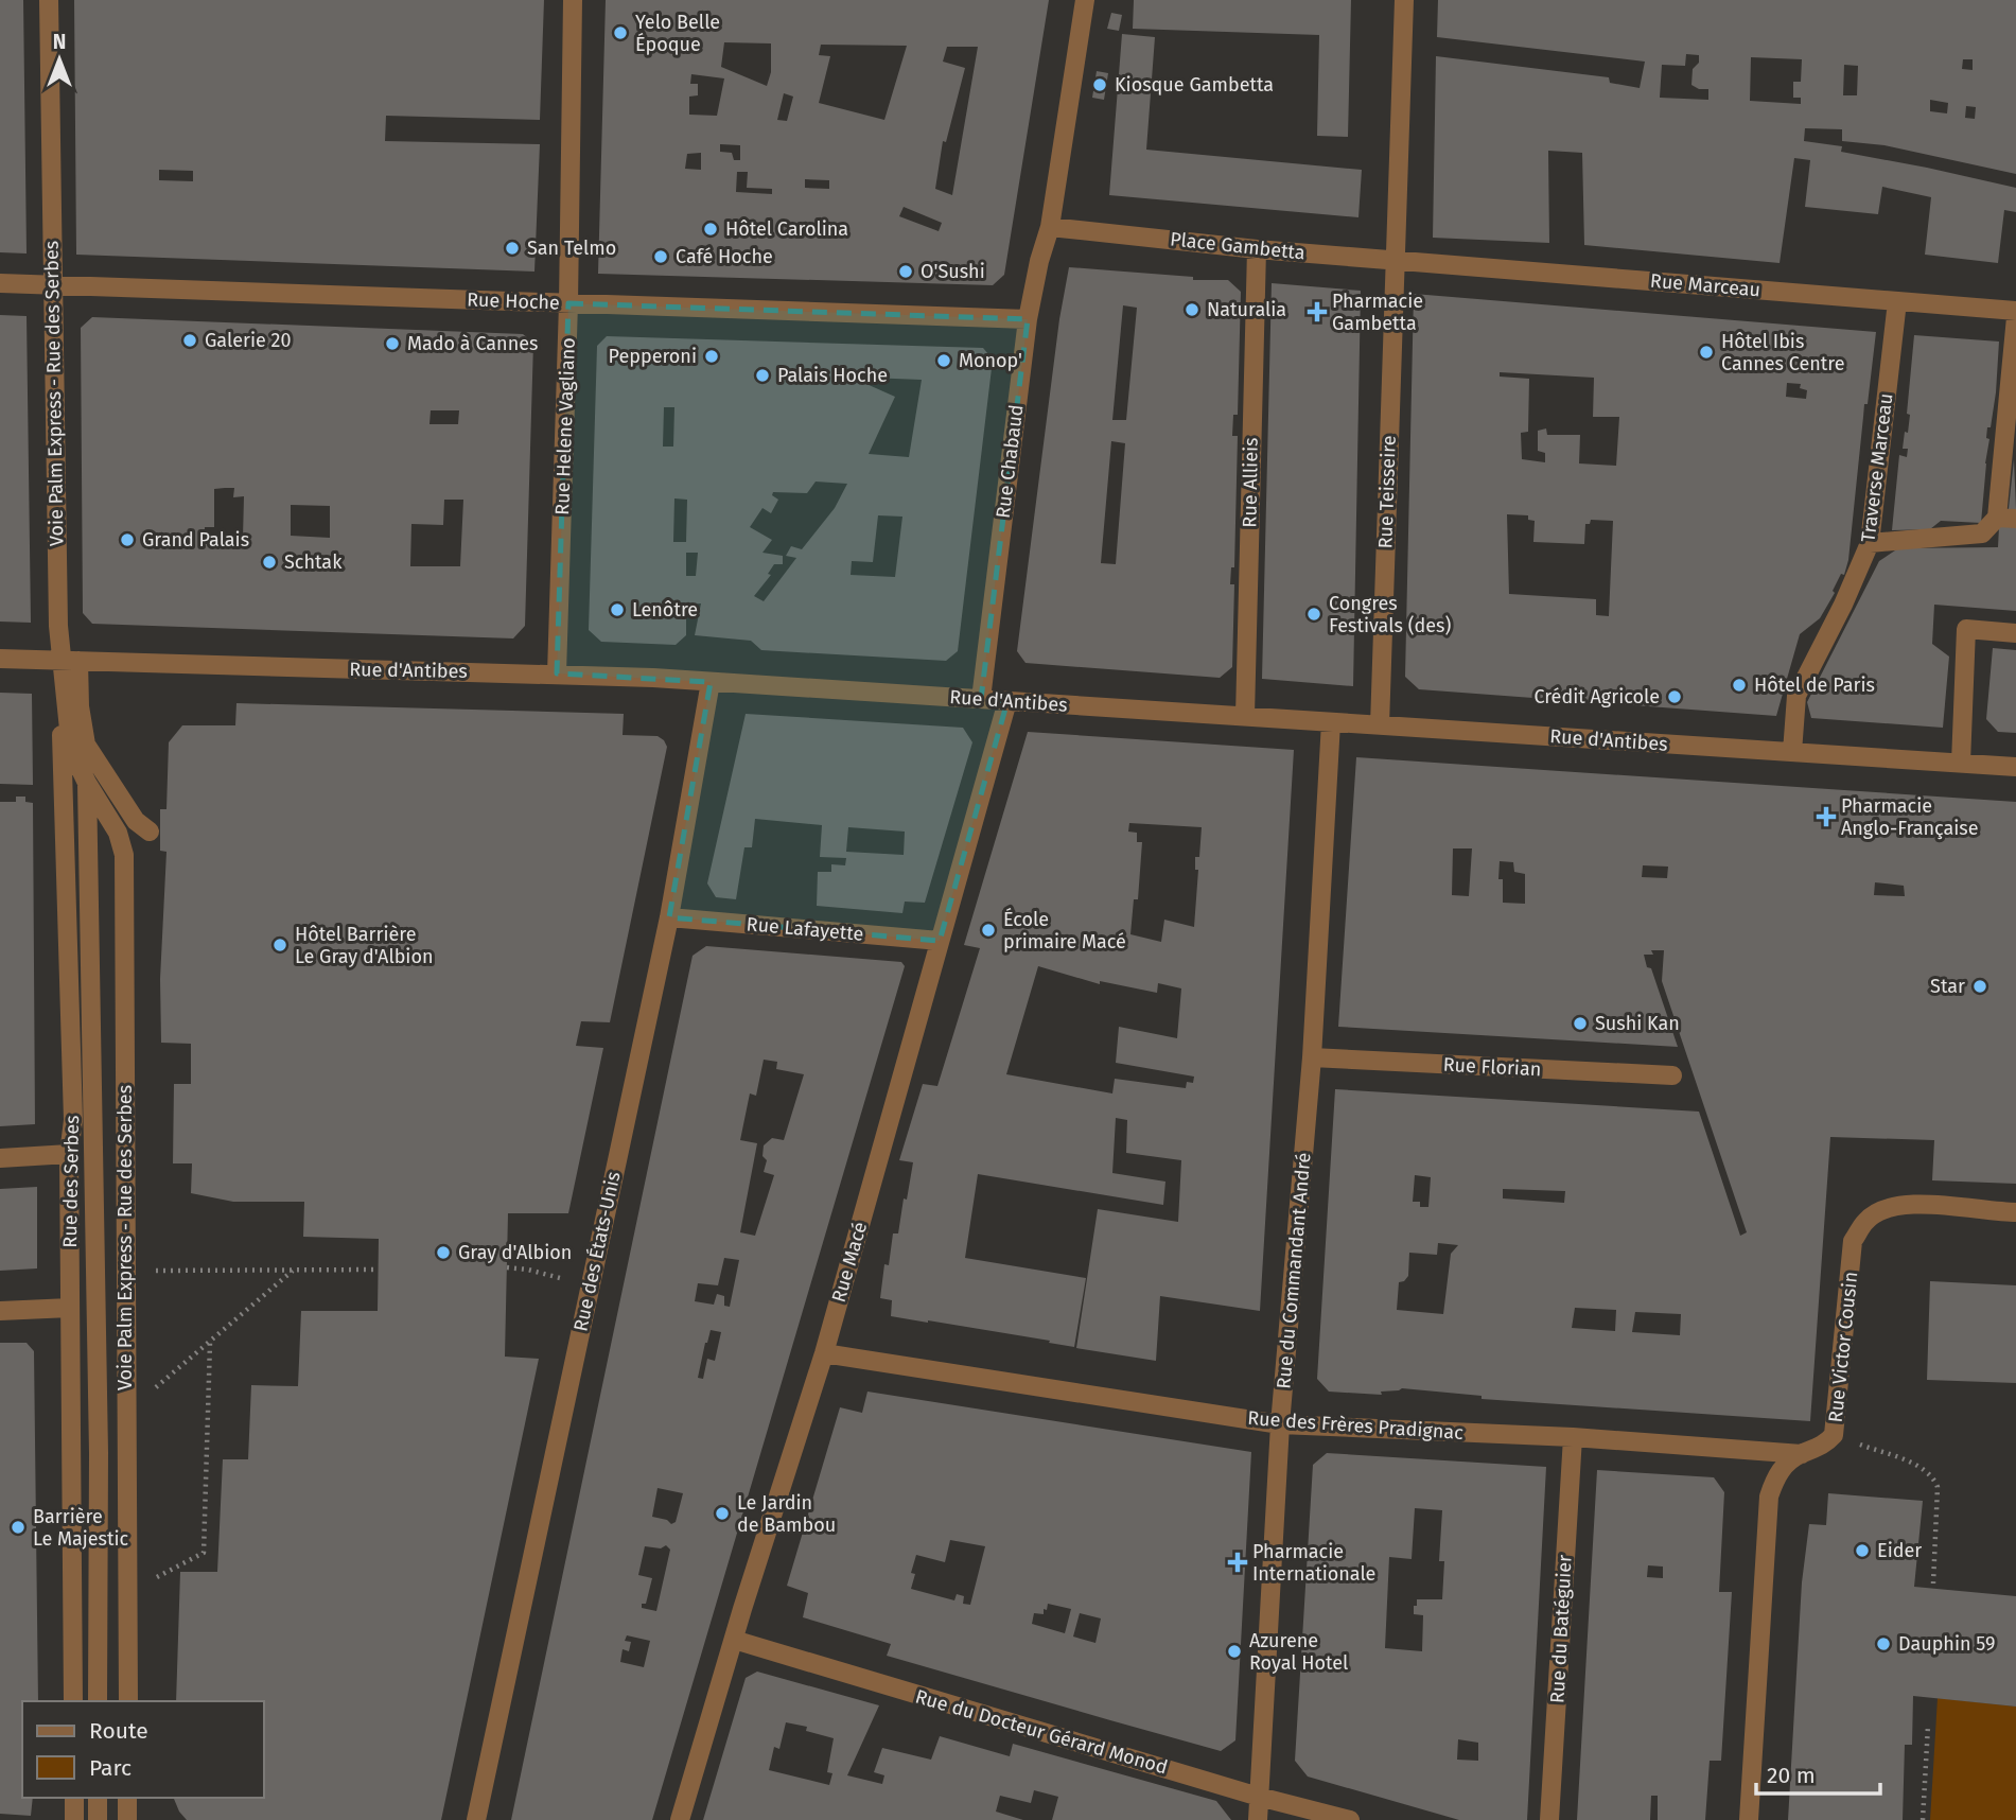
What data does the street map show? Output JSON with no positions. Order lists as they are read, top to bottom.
{
  "streets": {
    "street": [
      "Place Gambetta",
      "Rue Marceau",
      "Rue Hoche",
      "Voie Palm Express - Rue des Serbes",
      "Rue Helene Vagliano",
      "Rue Chabaud",
      "Traverse Marceau",
      "Rue Allieis",
      "Rue Teisseire",
      "Rue d'Antibes",
      "Rue Lafayette",
      "Rue Florian",
      "Rue des Serbes",
      "Rue des États-Unis",
      "Rue Macé",
      "Rue du Commandant André",
      "Rue Victor Cousin",
      "Rue des Frères Pradignac",
      "Rue du Batéguier",
      "Rue du Docteur Gérard Monod"
    ]
  },
  "crossings": [
    ["Place Gambetta", "Rue Marceau"],
    ["Place Gambetta", "Rue Chabaud"],
    ["Place Gambetta", "Rue Allieis"],
    ["Place Gambetta", "Rue Teisseire"],
    ["Rue Marceau", "Traverse Marceau"],
    ["Rue Marceau", "Rue Teisseire"],
    ["Rue Hoche", "Voie Palm Express - Rue des Serbes"],
    ["Rue Hoche", "Rue Helene Vagliano"],
    ["Rue Hoche", "Rue Chabaud"],
    ["Voie Palm Express - Rue des Serbes", "Rue d'Antibes"],
    ["Voie Palm Express - Rue des Serbes", "Rue des Serbes"],
    ["Rue Helene Vagliano", "Rue d'Antibes"],
    ["Rue Chabaud", "Rue d'Antibes"],
    ["Traverse Marceau", "Rue d'Antibes"],
    ["Rue Allieis", "Rue d'Antibes"],
    ["Rue Teisseire", "Rue d'Antibes"],
    ["Rue d'Antibes", "Rue des Serbes"],
    ["Rue d'Antibes", "Rue des États-Unis"],
    ["Rue d'Antibes", "Rue Macé"],
    ["Rue d'Antibes", "Rue du Commandant André"],
    ["Rue Lafayette", "Rue des États-Unis"],
    ["Rue Lafayette", "Rue Macé"],
    ["Rue Florian", "Rue du Commandant André"],
    ["Rue Macé", "Rue des Frères Pradignac"],
    ["Rue Macé", "Rue du Docteur Gérard Monod"],
    ["Rue du Commandant André", "Rue des Frères Pradignac"],
    ["Rue du Commandant André", "Rue du Docteur Gérard Monod"],
    ["Rue Victor Cousin", "Rue des Frères Pradignac"],
    ["Rue des Frères Pradignac", "Rue du Batéguier"]
  ],
  "places": {
    "other": [
      "Yelo Belle Époque",
      "Kiosque Gambetta",
      "Hôtel Carolina",
      "San Telmo",
      "Café Hoche",
      "O'Sushi",
      "Naturalia",
      "Galerie 20",
      "Mado à Cannes",
      "Hôtel Ibis Cannes Centre",
      "Pepperoni",
      "Monop'",
      "Palais Hoche",
      "Grand Palais",
      "Schtak",
      "Lenôtre",
      "Congres Festivals (des)",
      "Hôtel de Paris",
      "Crédit Agricole",
      "École primaire Macé",
      "Hôtel Barrière Le Gray d'Albion",
      "Star",
      "Sushi Kan",
      "Gray d'Albion",
      "Le Jardin de Bambou",
      "Barrière Le Majestic",
      "Eider",
      "Dauphin 59",
      "Azurene Royal Hotel"
    ],
    "health": ["Pharmacie Gambetta", "Pharmacie Anglo-Française", "Pharmacie Internationale"]
  },
  "legend": ["Route", "Parc"],
  "scale_bar": "20 m",
  "north": "top"
}
